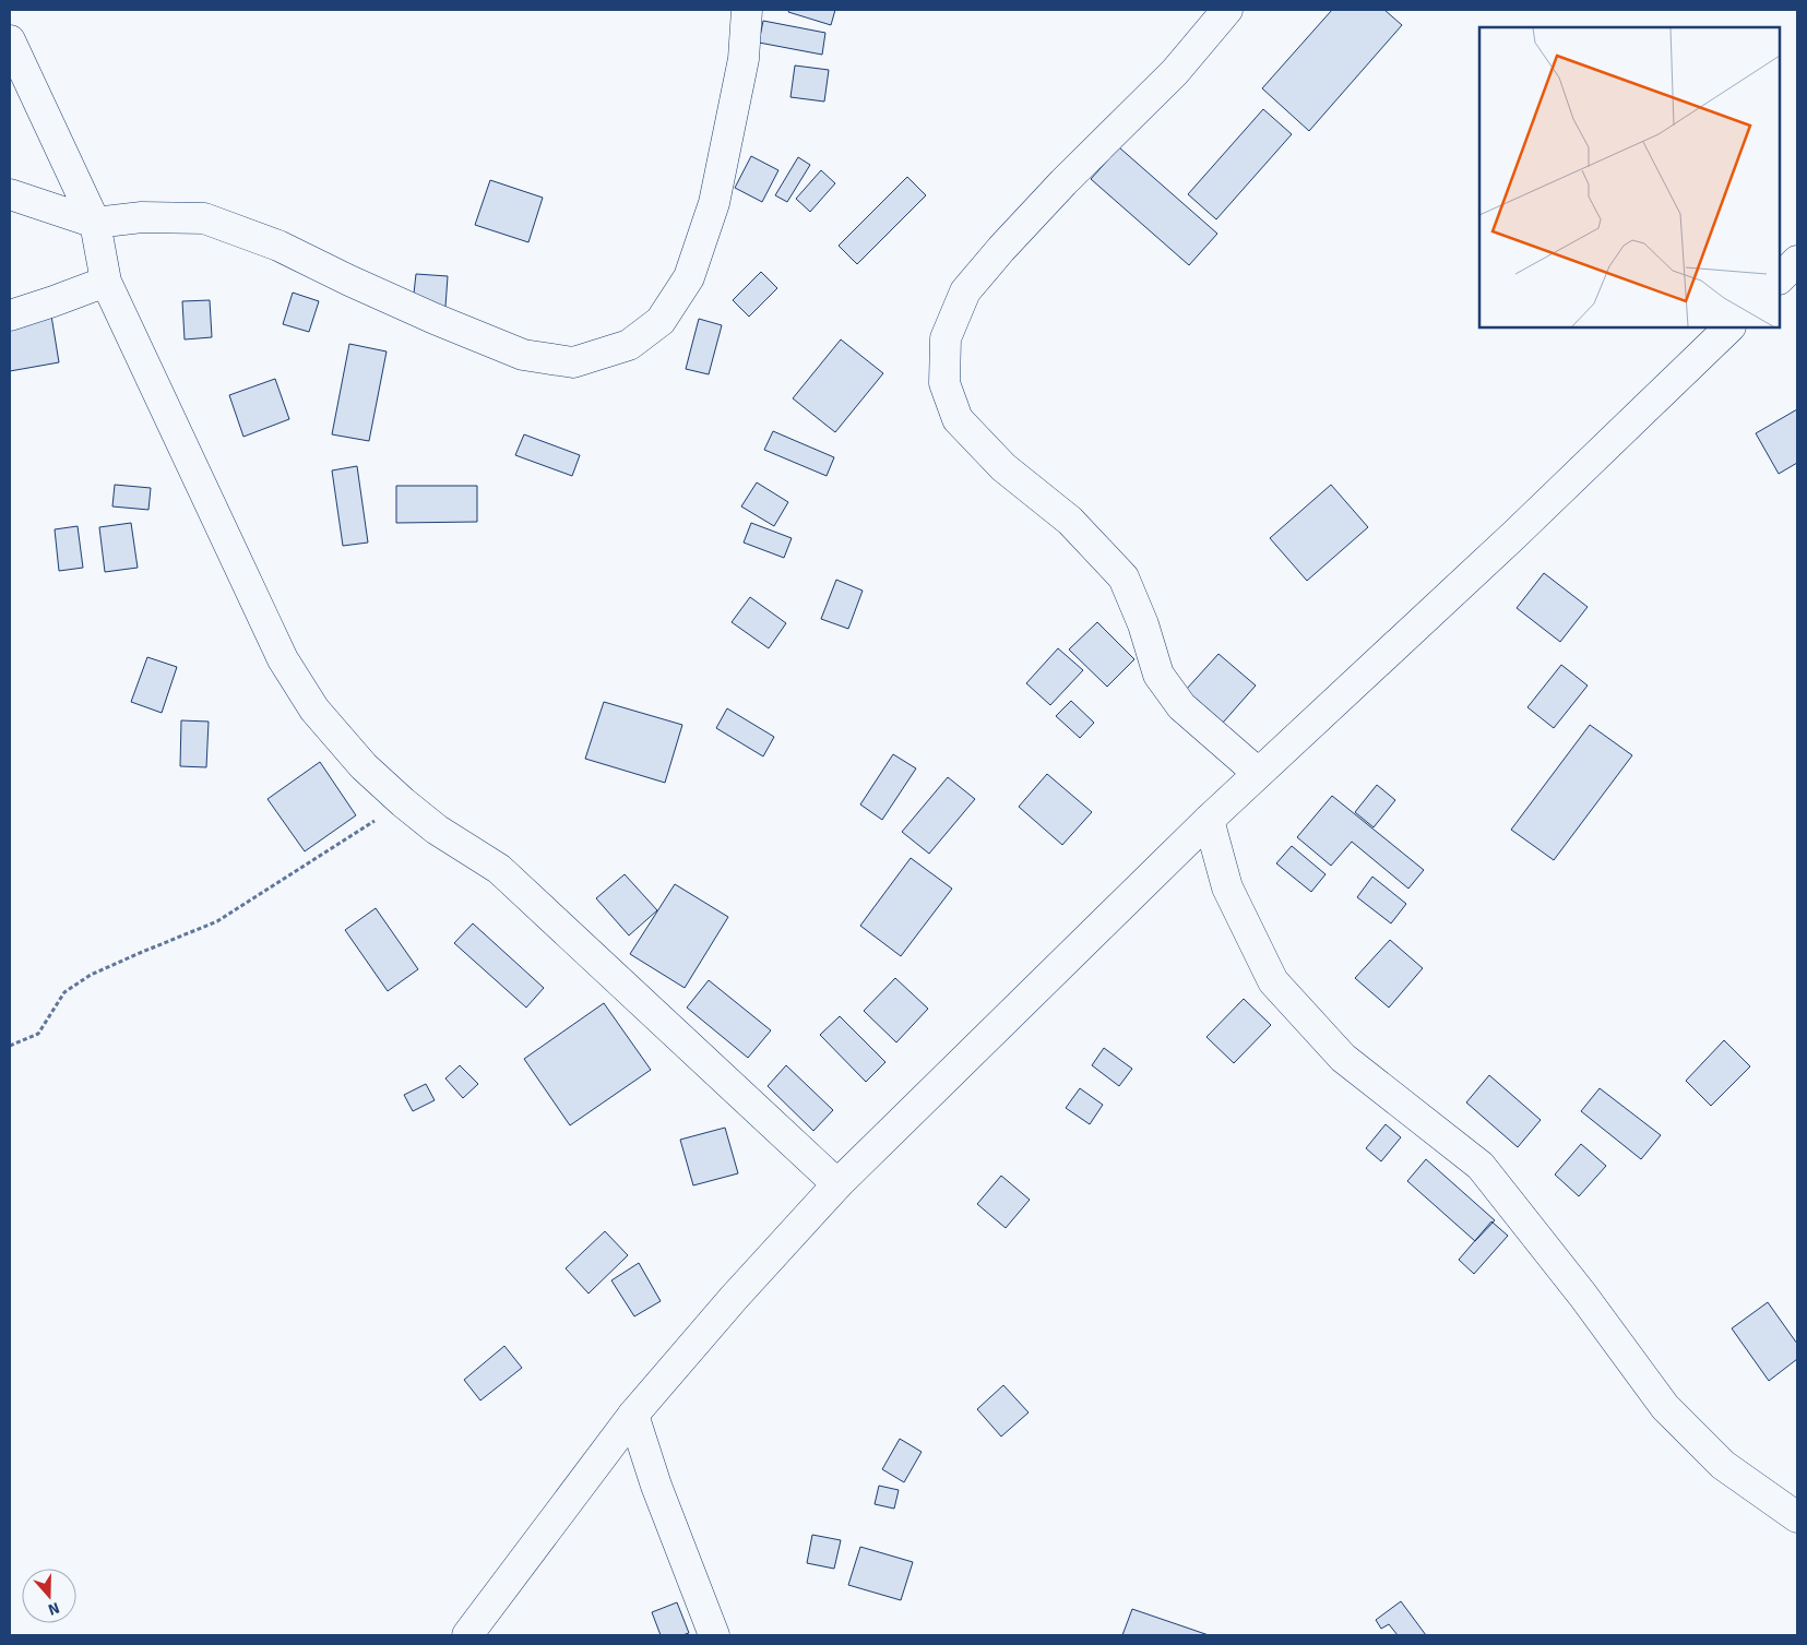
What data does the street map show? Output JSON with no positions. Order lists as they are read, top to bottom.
{
  "north": "bottom"
}
